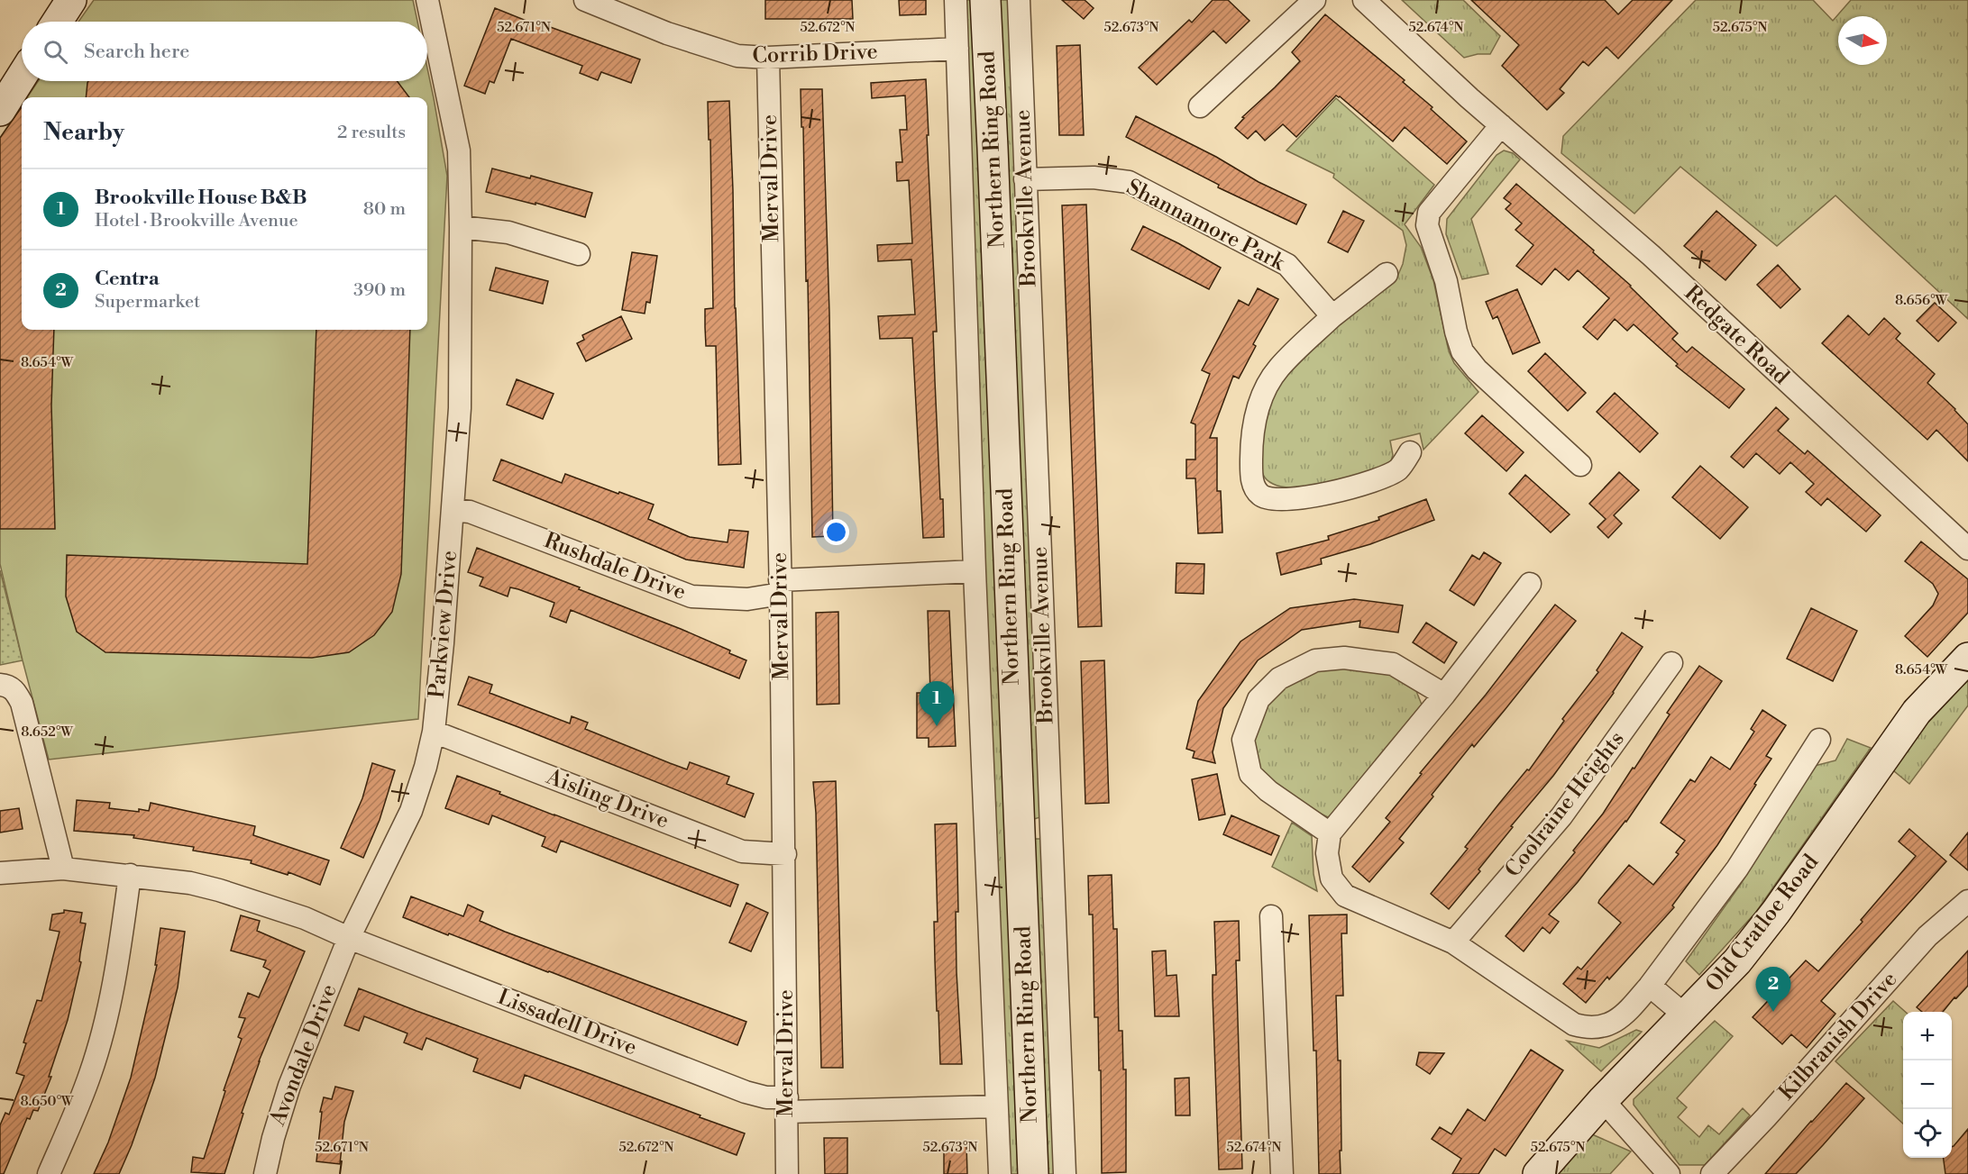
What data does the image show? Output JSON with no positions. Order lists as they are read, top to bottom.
{
  "streets": {
    "main road": ["Northern Ring Road", "Old Cratloe Road"],
    "street": [
      "Corrib Drive",
      "Merval Drive",
      "Brookville Avenue",
      "Shannamore Park",
      "Redgate Road",
      "Rushdale Drive",
      "Parkview Drive",
      "Aisling Drive",
      "Coolraine Heights",
      "Lissadell Drive",
      "Kilbranish Drive",
      "Avondale Drive"
    ]
  },
  "crossings": [
    ["Corrib Drive", "Merval Drive"],
    ["Merval Drive", "Rushdale Drive"],
    ["Merval Drive", "Aisling Drive"],
    ["Merval Drive", "Lissadell Drive"],
    ["Brookville Avenue", "Shannamore Park"],
    ["Rushdale Drive", "Parkview Drive"],
    ["Parkview Drive", "Aisling Drive"],
    ["Parkview Drive", "Lissadell Drive"],
    ["Parkview Drive", "Avondale Drive"],
    ["Lissadell Drive", "Avondale Drive"]
  ],
  "north": "right",
  "page": {
    "search": "Search here",
    "heading": ["Nearby", "2 results"],
    "list": [
      {
        "mark": "1",
        "name": "Brookville House B&B",
        "note": "Hotel · Brookville Avenue",
        "value": "80 m"
      },
      {
        "mark": "2",
        "name": "Centra",
        "note": "Supermarket",
        "value": "390 m"
      }
    ],
    "pins": ["1", "2"],
    "map_buttons": ["+", "−"]
  },
  "coordinates": [
    "52.671°N",
    "52.672°N",
    "52.673°N",
    "52.674°N",
    "52.675°N",
    "8.656°W",
    "8.654°W",
    "8.652°W",
    "8.650°W"
  ]
}
